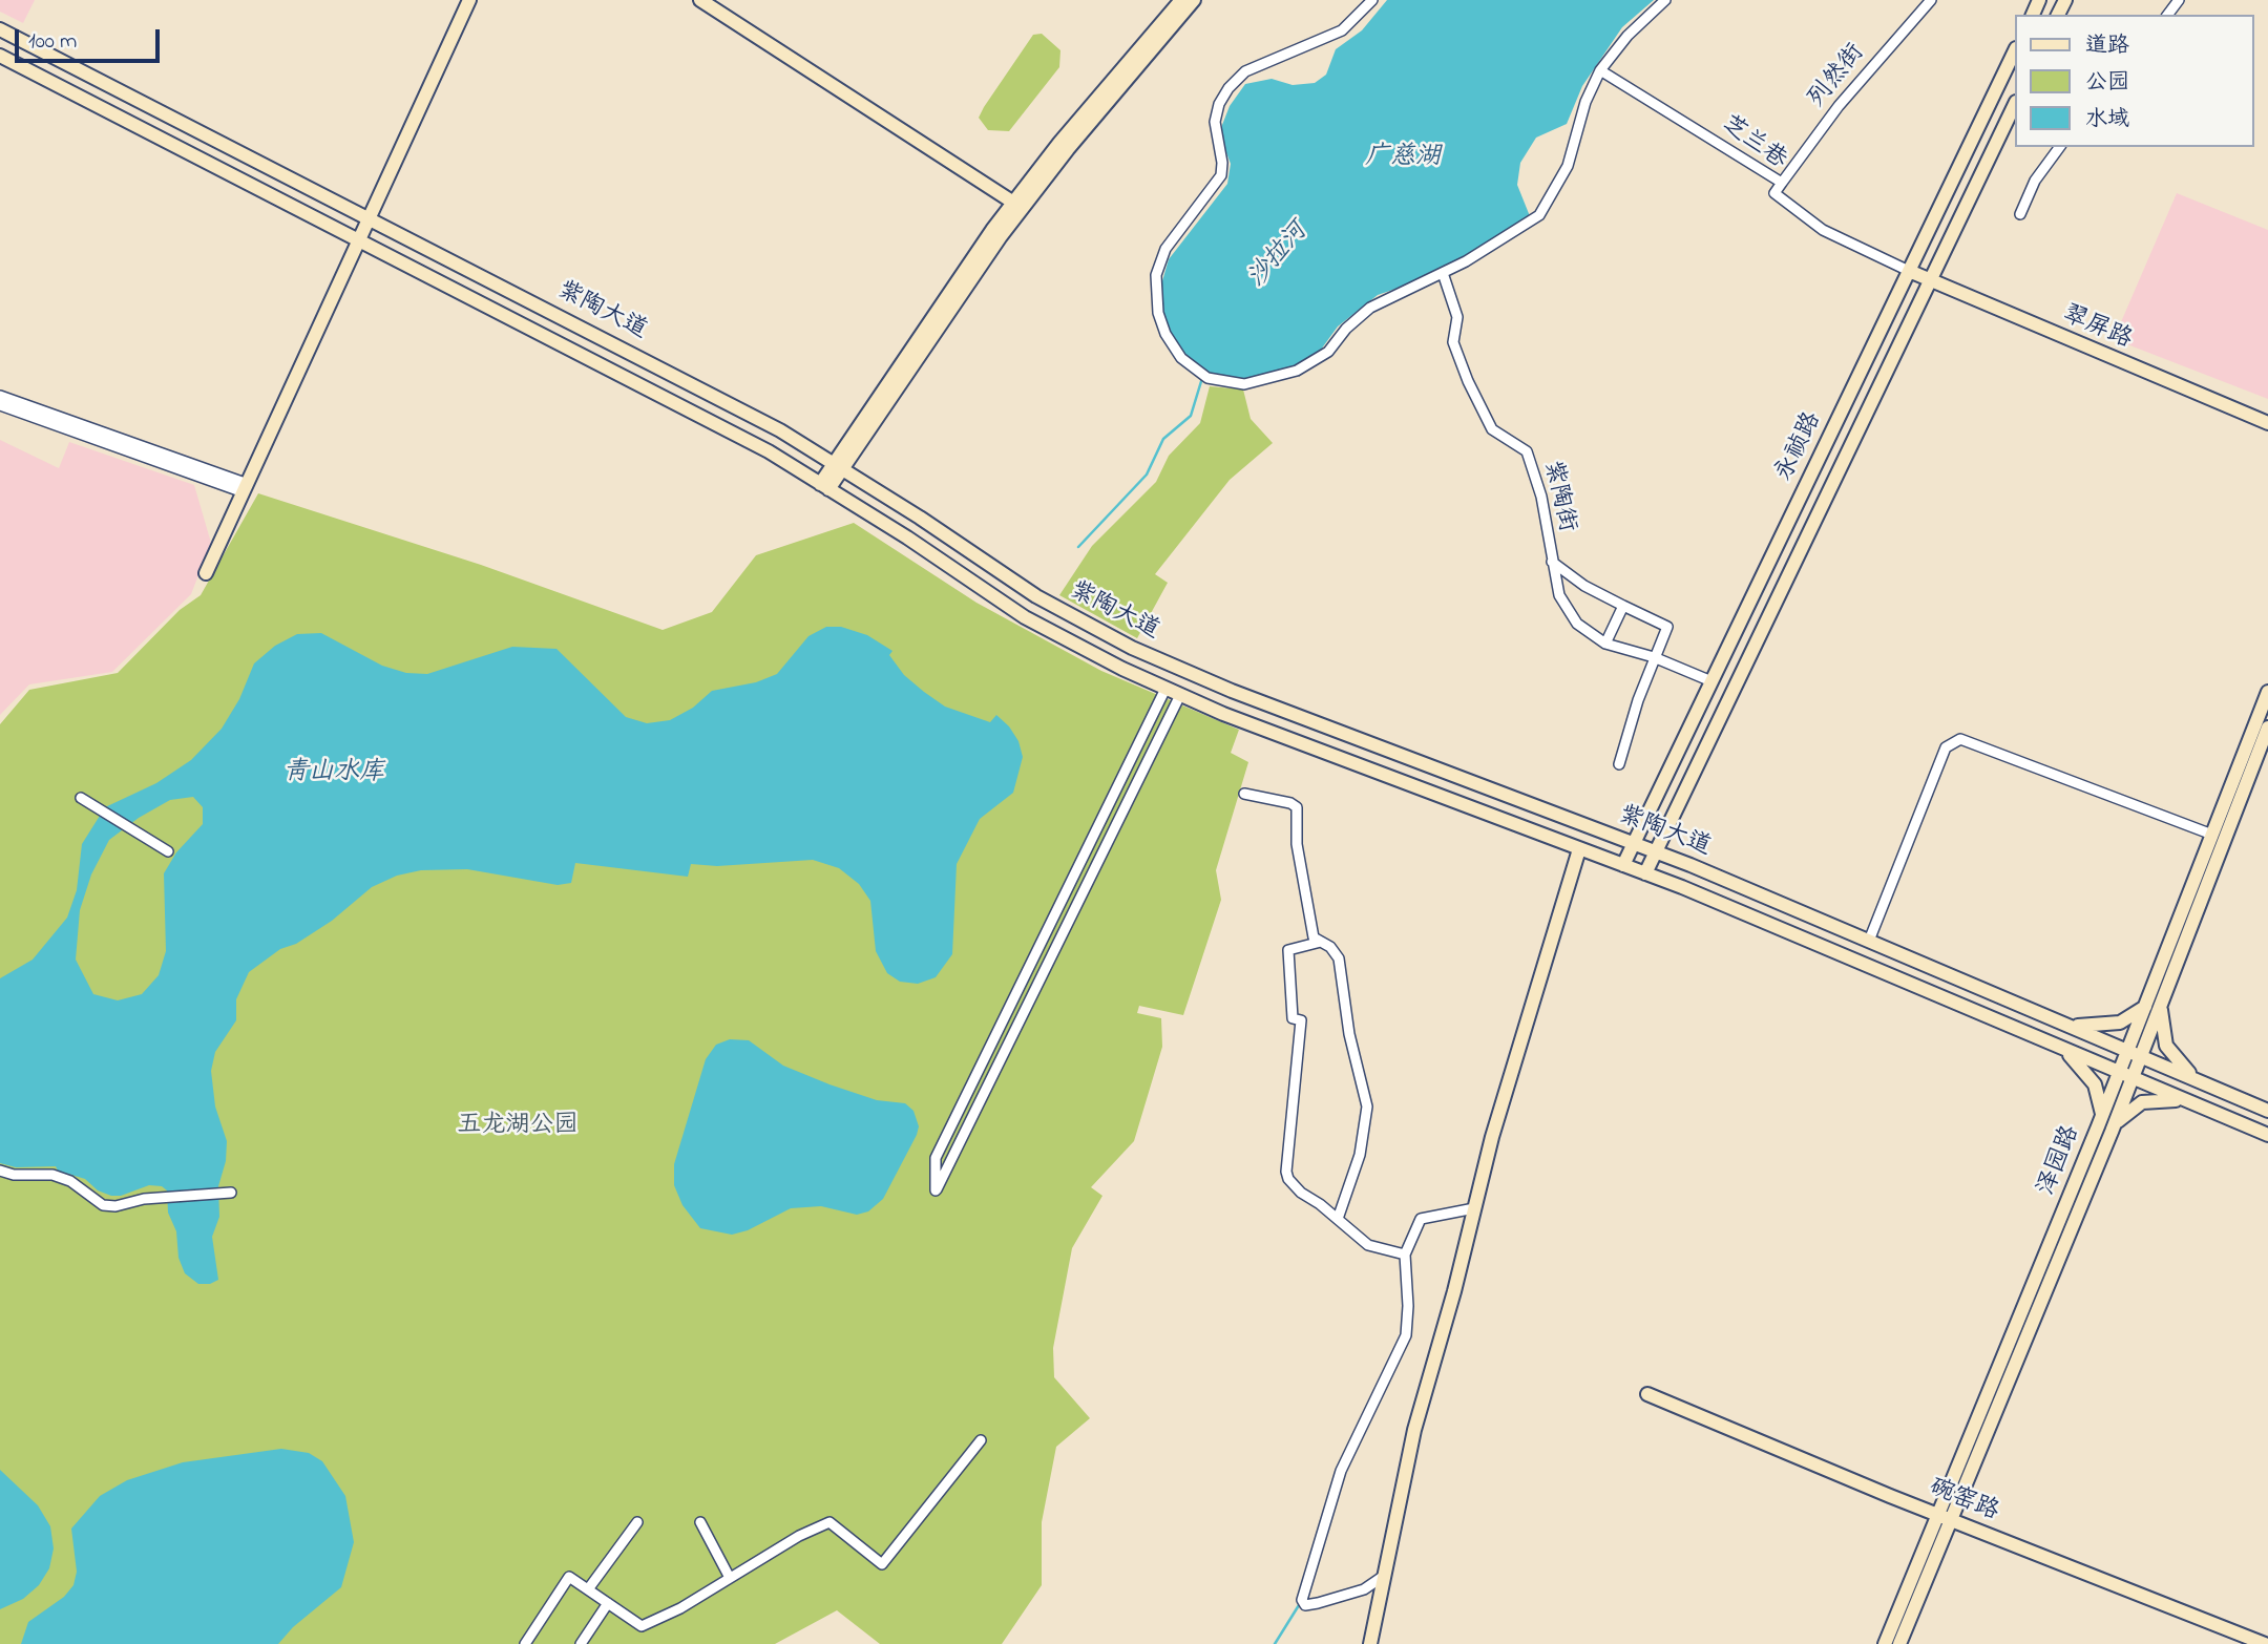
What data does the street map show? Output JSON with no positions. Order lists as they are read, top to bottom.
{
  "streets": {
    "main road": [
      "紫陶大道",
      "翠屏路",
      "永祯路",
      "泽园路",
      "碗窑路"
    ],
    "street": ["列然街", "芝兰巷", "紫陶街"]
  },
  "crossings": [
    ["列然街", "芝兰巷"],
    ["芝兰巷", "翠屏路"],
    ["芝兰巷", "永祯路"],
    ["紫陶大道", "永祯路"],
    ["紫陶大道", "泽园路"],
    ["翠屏路", "永祯路"],
    ["永祯路", "紫陶街"],
    ["泽园路", "碗窑路"]
  ],
  "water": ["广慈湖", "沙拉河", "青山水库"],
  "parks": ["五龙湖公园"],
  "legend": ["道路", "公园", "水域"],
  "scale_bar": "100 m"
}
